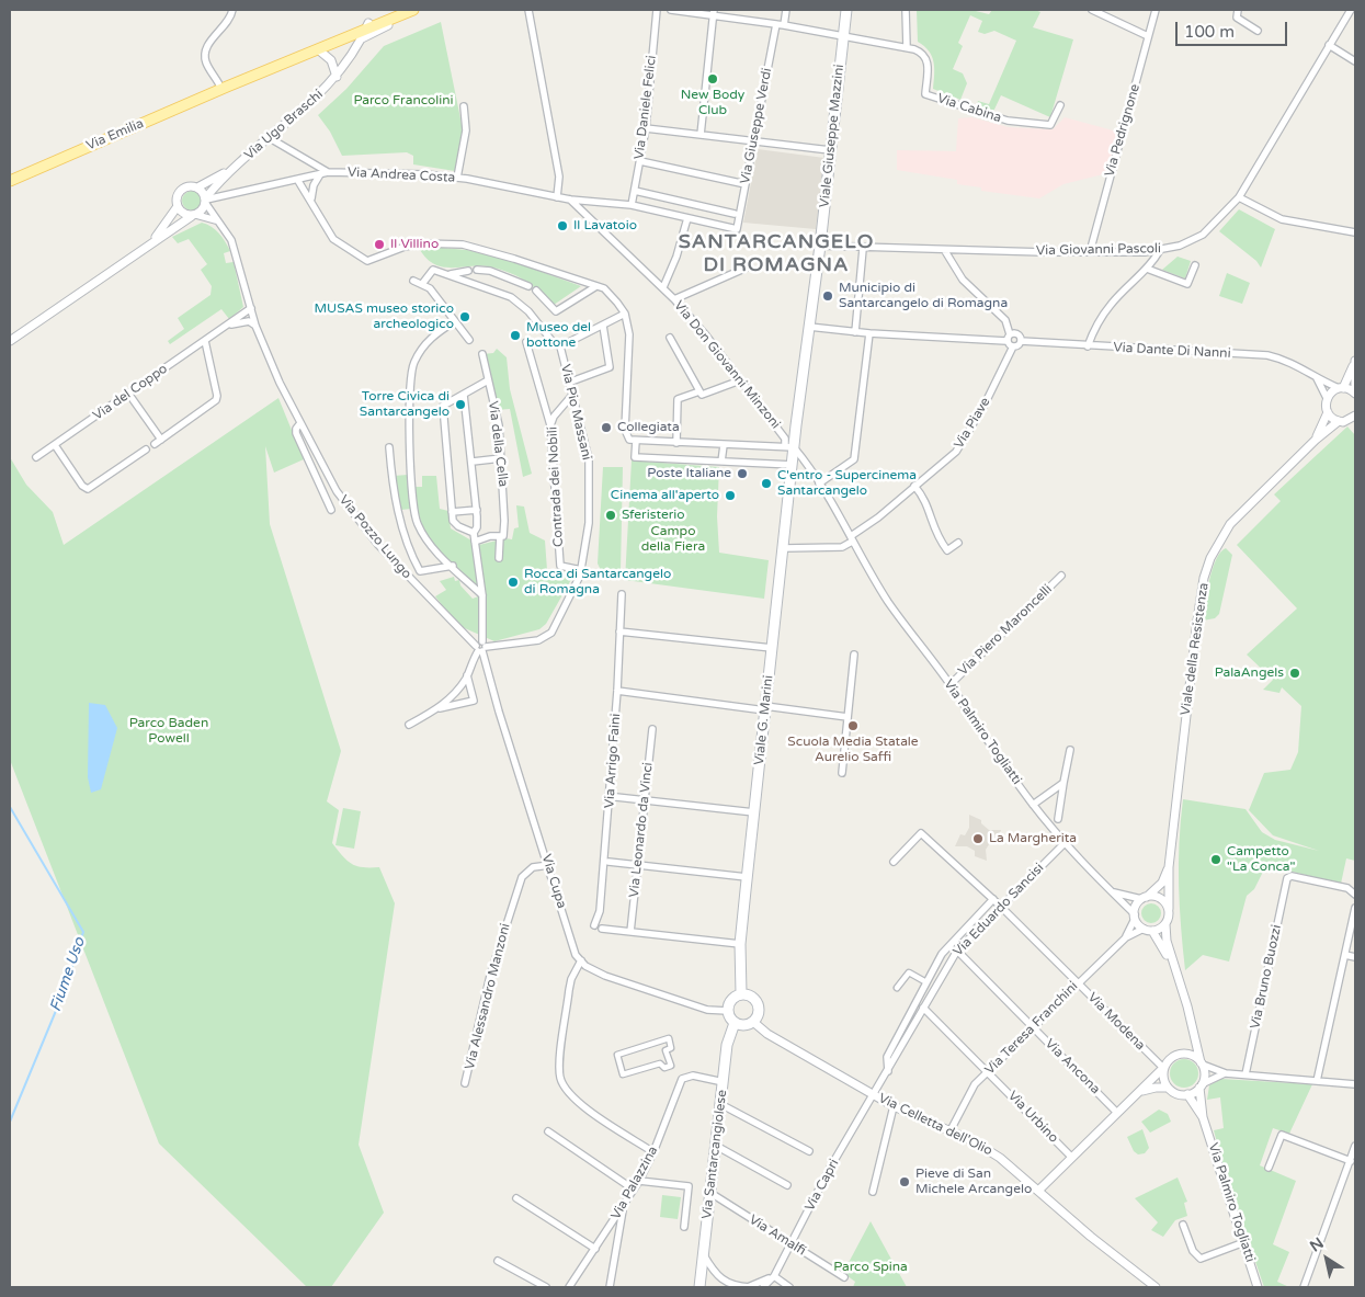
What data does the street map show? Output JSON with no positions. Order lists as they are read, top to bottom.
{
  "streets": {
    "main road": [
      "Via Emilia",
      "Viale Giuseppe Mazzini",
      "Viale G. Marini",
      "Via Santarcangiolese"
    ],
    "street": [
      "Via Daniele Felici",
      "Via Cabina",
      "Via Ugo Braschi",
      "Via Giuseppe Verdi",
      "Via Pedrignone",
      "Via Andrea Costa",
      "Via Giovanni Pascoli",
      "Via Dante Di Nanni",
      "Via Don Giovanni Minzoni",
      "Via del Coppo",
      "Via Pio Massani",
      "Via Piave",
      "Via della Cella",
      "Contrada dei Nobili",
      "Via Pozzo Lungo",
      "Via Piero Maroncelli",
      "Viale della Resistenza",
      "Via Palmiro Togliatti",
      "Via Arrigo Faini",
      "Via Leonardo da Vinci",
      "Via Cupa",
      "Via Eduardo Sancisi",
      "Via Bruno Buozzi",
      "Via Alessandro Manzoni",
      "Via Modena",
      "Via Teresa Franchini",
      "Via Ancona",
      "Via Urbino",
      "Via Celletta dell'Olio",
      "Via Palazzina",
      "Via Capri",
      "Via Amalfi"
    ]
  },
  "crossings": [
    ["Via Daniele Felici", "Via Andrea Costa"],
    ["Via Cabina", "Via Giuseppe Verdi"],
    ["Via Cabina", "Viale Giuseppe Mazzini"],
    ["Via Ugo Braschi", "Via Andrea Costa"],
    ["Via Ugo Braschi", "Via Pozzo Lungo"],
    ["Via Giuseppe Verdi", "Via Andrea Costa"],
    ["Via Pedrignone", "Via Giovanni Pascoli"],
    ["Viale Giuseppe Mazzini", "Via Giovanni Pascoli"],
    ["Viale Giuseppe Mazzini", "Via Dante Di Nanni"],
    ["Viale Giuseppe Mazzini", "Via Don Giovanni Minzoni"],
    ["Viale Giuseppe Mazzini", "Viale G. Marini"],
    ["Via Andrea Costa", "Via Don Giovanni Minzoni"],
    ["Via Andrea Costa", "Via Pozzo Lungo"],
    ["Via Don Giovanni Minzoni", "Viale G. Marini"],
    ["Via Don Giovanni Minzoni", "Via Palmiro Togliatti"],
    ["Via del Coppo", "Via Pozzo Lungo"],
    ["Via Pio Massani", "Contrada dei Nobili"],
    ["Via Pio Massani", "Via Pozzo Lungo"],
    ["Via Pio Massani", "Via Cupa"],
    ["Via Piave", "Viale G. Marini"],
    ["Via Piave", "Via Palmiro Togliatti"],
    ["Via Pozzo Lungo", "Via Cupa"],
    ["Via Piero Maroncelli", "Via Palmiro Togliatti"],
    ["Viale della Resistenza", "Via Palmiro Togliatti"],
    ["Viale G. Marini", "Via Celletta dell'Olio"],
    ["Viale G. Marini", "Via Santarcangiolese"],
    ["Via Palmiro Togliatti", "Via Eduardo Sancisi"],
    ["Via Palmiro Togliatti", "Via Modena"],
    ["Via Arrigo Faini", "Via Leonardo da Vinci"],
    ["Via Cupa", "Via Alessandro Manzoni"],
    ["Via Eduardo Sancisi", "Via Modena"],
    ["Via Eduardo Sancisi", "Via Ancona"],
    ["Via Eduardo Sancisi", "Via Urbino"],
    ["Via Eduardo Sancisi", "Via Celletta dell'Olio"],
    ["Via Eduardo Sancisi", "Via Capri"],
    ["Via Modena", "Via Teresa Franchini"],
    ["Via Teresa Franchini", "Via Ancona"],
    ["Via Teresa Franchini", "Via Urbino"],
    ["Via Teresa Franchini", "Via Celletta dell'Olio"],
    ["Via Celletta dell'Olio", "Via Santarcangiolese"],
    ["Via Celletta dell'Olio", "Via Capri"],
    ["Via Santarcangiolese", "Via Palazzina"],
    ["Via Santarcangiolese", "Via Amalfi"],
    ["Via Capri", "Via Amalfi"]
  ],
  "districts": ["SANTARCANGELO DI ROMAGNA"],
  "water": ["Fiume Uso"],
  "parks": [
    "Parco Francolini",
    "Campo della Fiera",
    "Parco Baden Powell",
    "Parco Spina"
  ],
  "places": [
    "New Body Club",
    "Il Lavatoio",
    "Il Villino",
    "Municipio di Santarcangelo di Romagna",
    "MUSAS museo storico archeologico",
    "Museo del bottone",
    "Torre Civica di Santarcangelo",
    "Collegiata",
    "Poste Italiane",
    "C'entro - Supercinema Santarcangelo",
    "Cinema all'aperto",
    "Sferisterio",
    "Rocca di Santarcangelo di Romagna",
    "PalaAngels",
    "Scuola Media Statale Aurelio Saffi",
    "La Margherita",
    "Campetto \"La Conca\"",
    "Pieve di San Michele Arcangelo"
  ],
  "scale_bar": "100 m",
  "north": "top left"
}
